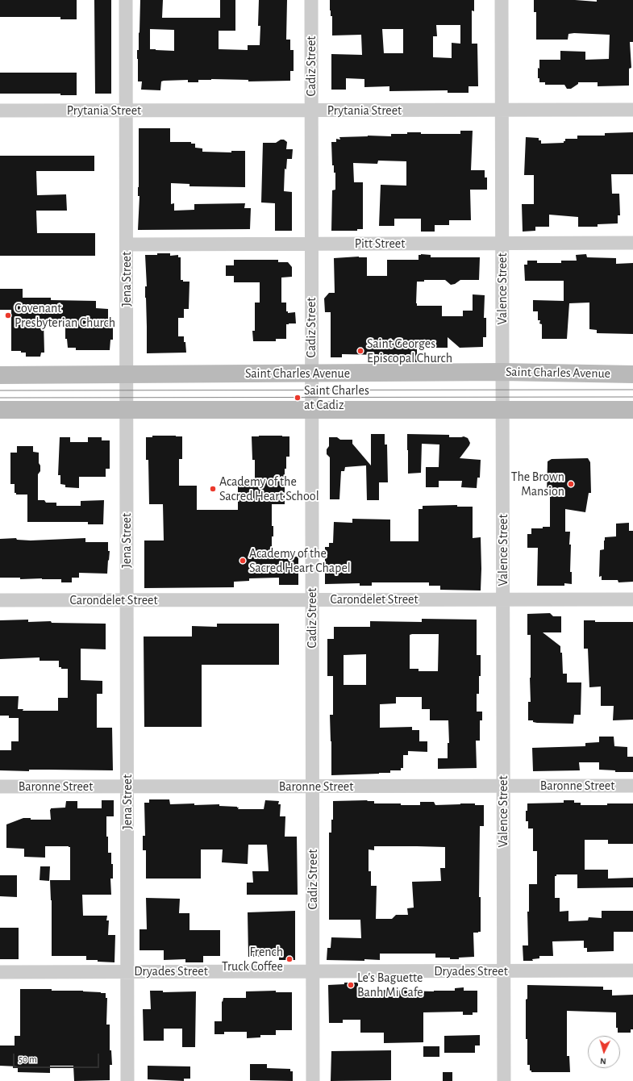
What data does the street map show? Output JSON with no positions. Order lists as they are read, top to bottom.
{
  "streets": {
    "main road": ["Saint Charles Avenue"],
    "street": [
      "Cadiz Street",
      "Prytania Street",
      "Pitt Street",
      "Jena Street",
      "Valence Street",
      "Carondelet Street",
      "Baronne Street",
      "Dryades Street"
    ]
  },
  "crossings": [
    ["Cadiz Street", "Prytania Street"],
    ["Cadiz Street", "Pitt Street"],
    ["Cadiz Street", "Saint Charles Avenue"],
    ["Cadiz Street", "Carondelet Street"],
    ["Cadiz Street", "Baronne Street"],
    ["Cadiz Street", "Dryades Street"],
    ["Prytania Street", "Jena Street"],
    ["Prytania Street", "Valence Street"],
    ["Pitt Street", "Jena Street"],
    ["Pitt Street", "Valence Street"],
    ["Jena Street", "Saint Charles Avenue"],
    ["Jena Street", "Carondelet Street"],
    ["Jena Street", "Baronne Street"],
    ["Jena Street", "Dryades Street"],
    ["Valence Street", "Saint Charles Avenue"],
    ["Valence Street", "Carondelet Street"],
    ["Valence Street", "Baronne Street"],
    ["Valence Street", "Dryades Street"]
  ],
  "places": [
    "Covenant Presbyterian Church",
    "Saint Georges Episcopal Church",
    "Saint Charles at Cadiz",
    "The Brown Mansion",
    "Academy of the Sacred Heart School",
    "Academy of the Sacred Heart Chapel",
    "French Truck Coffee",
    "Le's Baguette Banh Mi Cafe"
  ],
  "scale_bar": "50 m",
  "north": "bottom"
}
